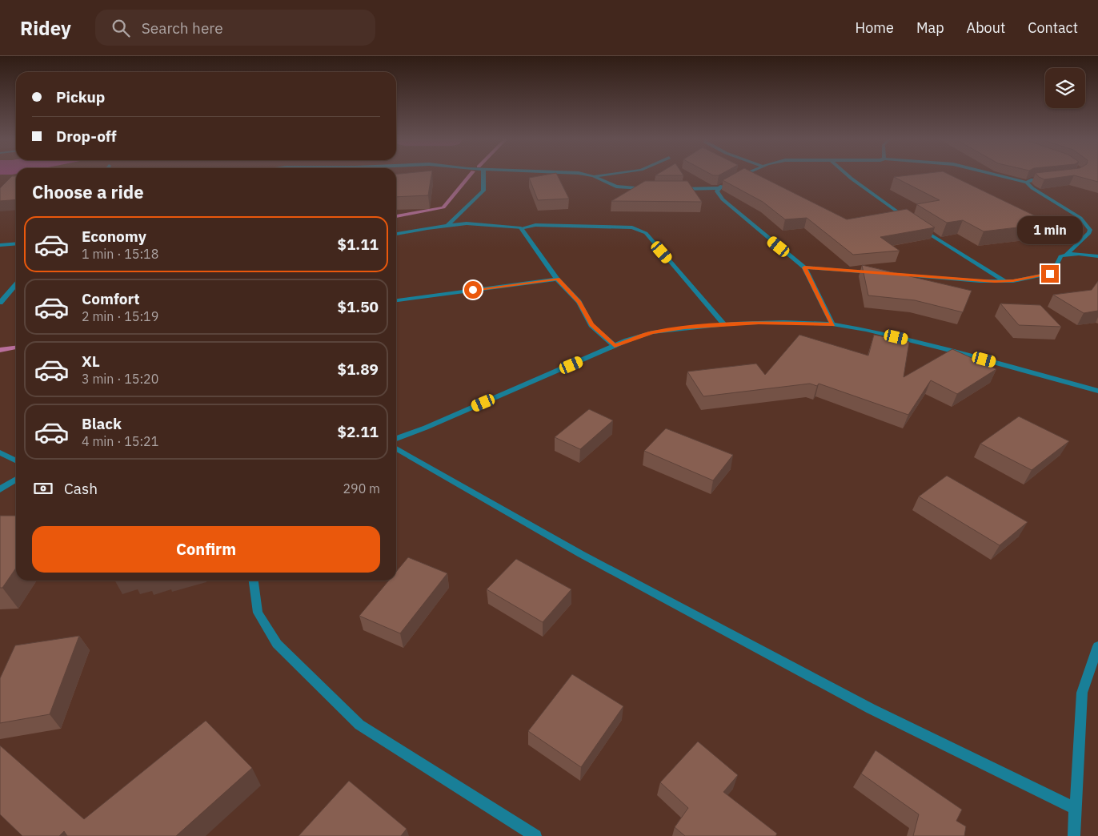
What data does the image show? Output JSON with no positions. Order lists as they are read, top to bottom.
{
  "page": {
    "header": "Ridey",
    "search": "Search here",
    "nav": [
      "Home",
      "Map",
      "About",
      "Contact"
    ],
    "banner": ["Pickup", "Drop-off"],
    "heading": "Choose a ride",
    "bubble": "1 min",
    "list": [
      {
        "name": "Economy",
        "note": "1 min · 15:18",
        "value": "$1.11"
      },
      {
        "name": "Comfort",
        "note": "2 min · 15:19",
        "value": "$1.50"
      },
      {
        "name": "XL",
        "note": "3 min · 15:20",
        "value": "$1.89"
      },
      {
        "name": "Black",
        "note": "4 min · 15:21",
        "value": "$2.11"
      }
    ],
    "pay": ["Cash", "290 m"],
    "buttons": "Confirm"
  }
}
